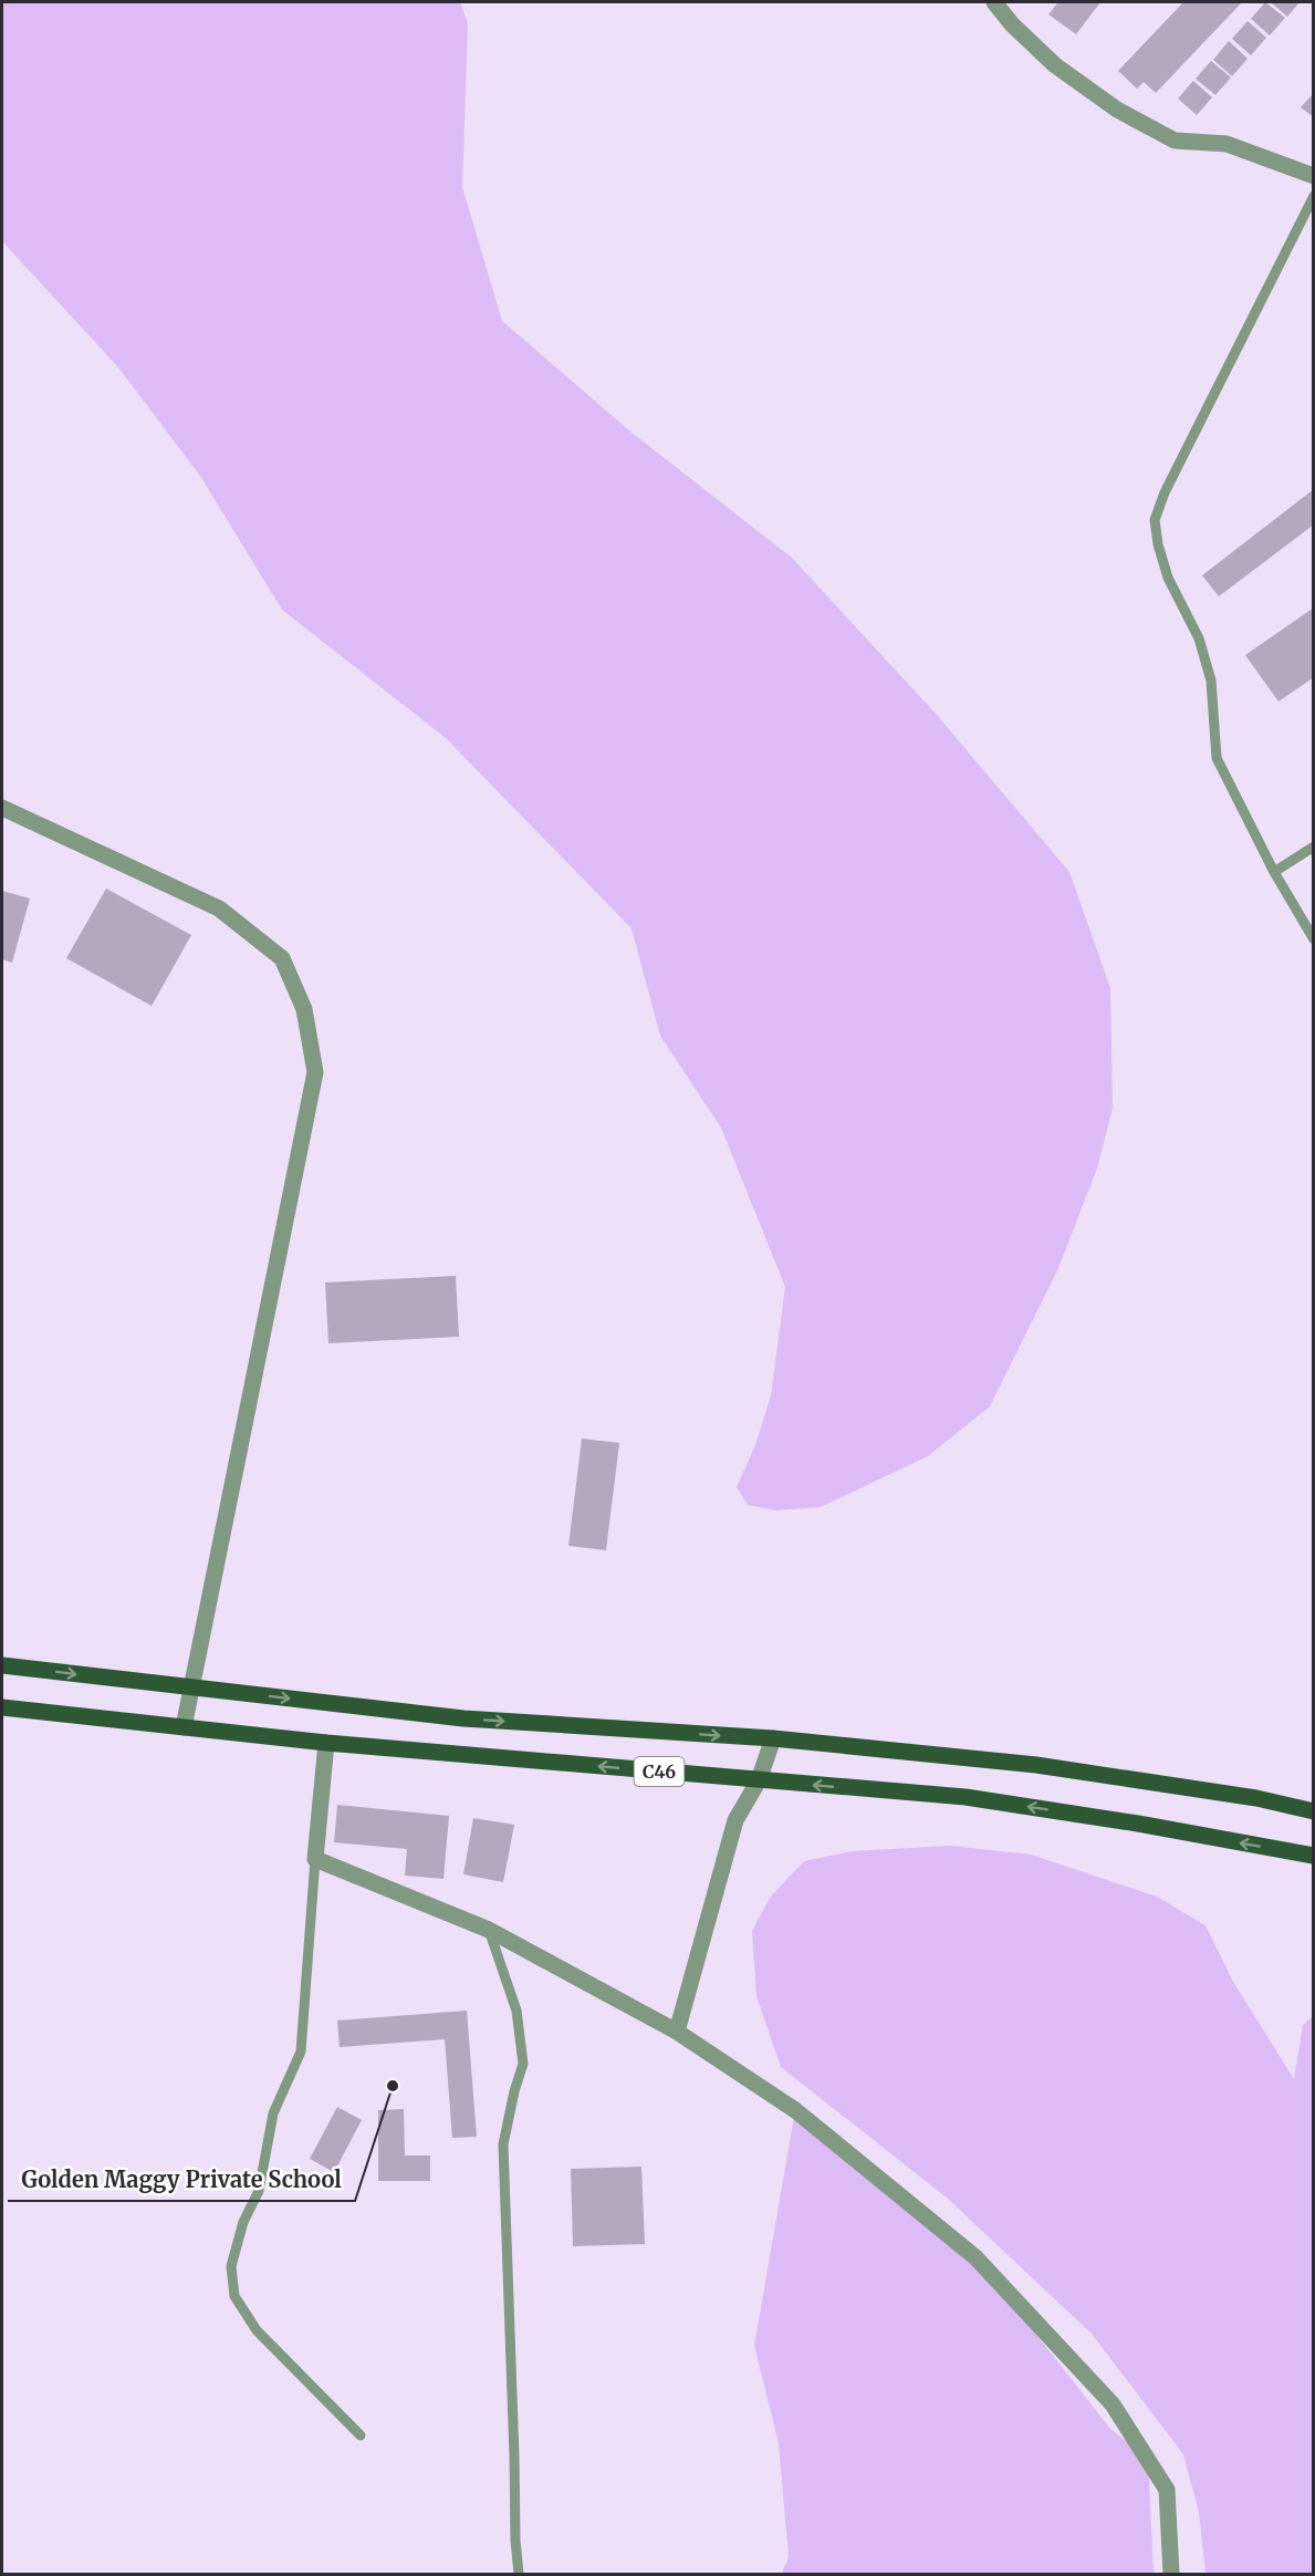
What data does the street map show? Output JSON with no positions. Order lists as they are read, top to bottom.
{
  "streets": {
    "main road": ["C46"]
  },
  "places": ["Golden Maggy Private School"]
}
